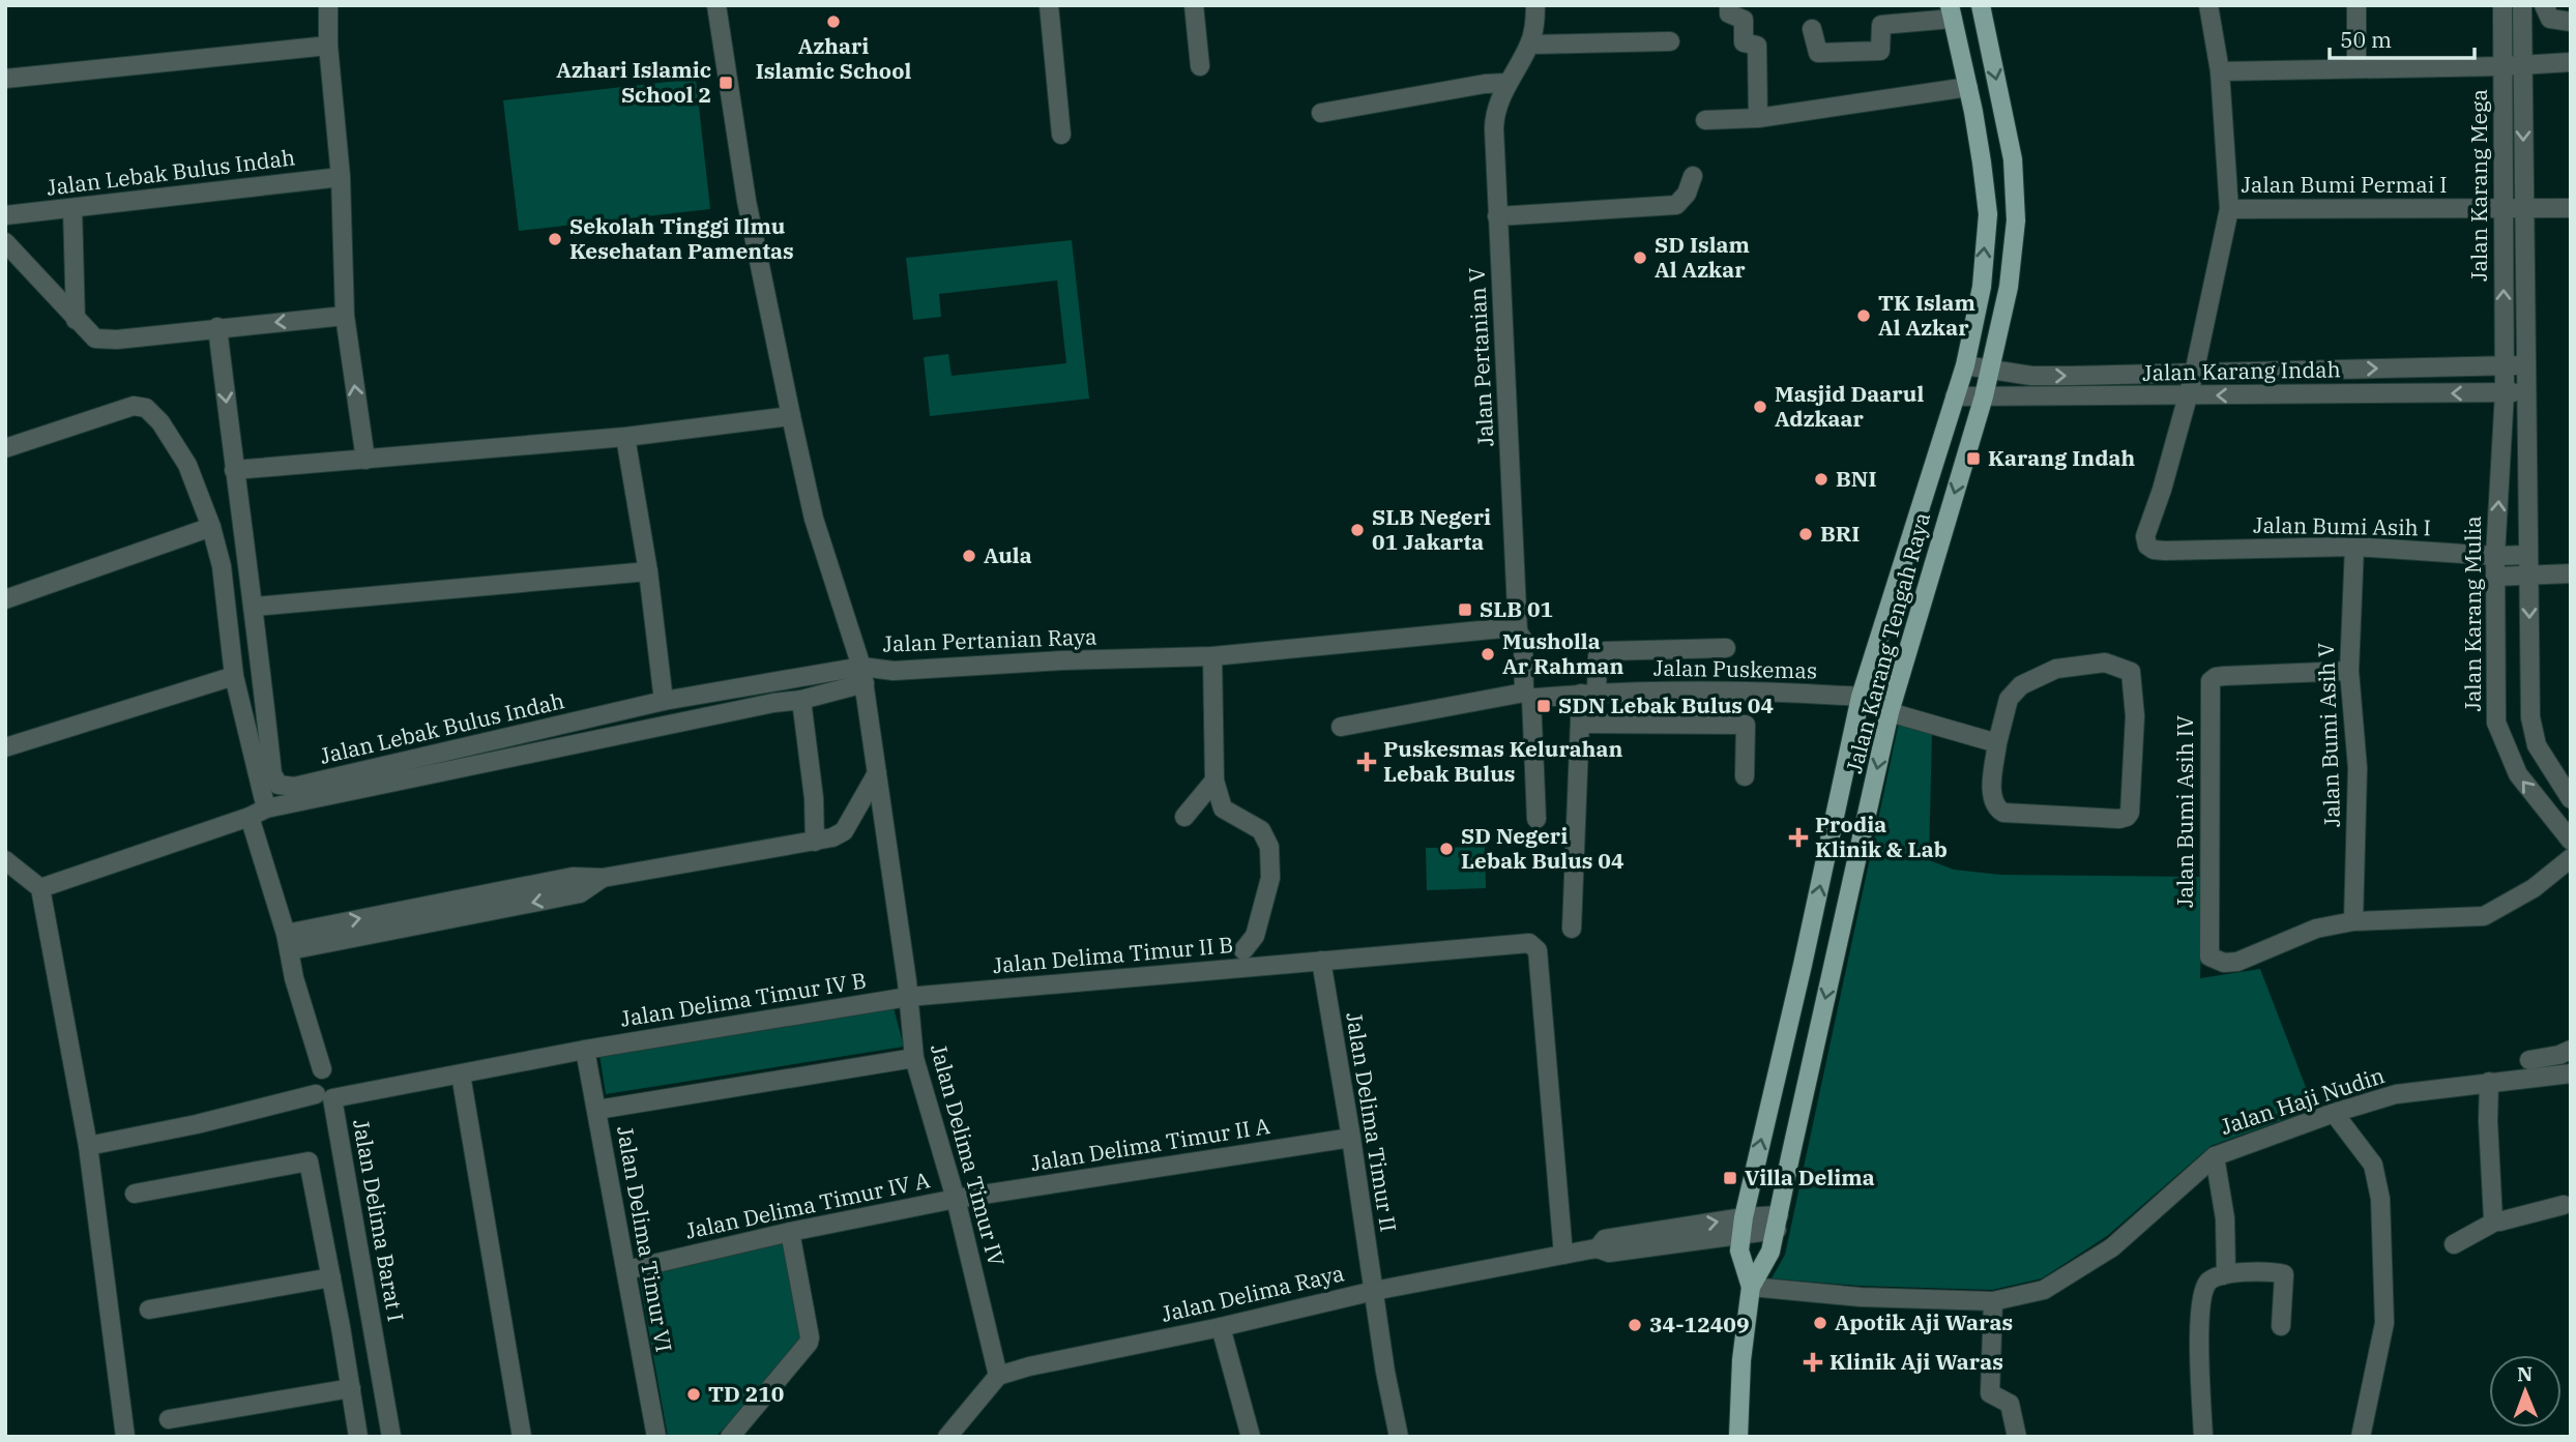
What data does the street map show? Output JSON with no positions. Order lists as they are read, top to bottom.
{
  "streets": {
    "main road": ["Jalan Karang Tengah Raya"],
    "street": [
      "Jalan Lebak Bulus Indah",
      "Jalan Bumi Permai I",
      "Jalan Karang Mega",
      "Jalan Pertanian V",
      "Jalan Karang Indah",
      "Jalan Bumi Asih I",
      "Jalan Karang Mulia",
      "Jalan Pertanian Raya",
      "Jalan Puskemas",
      "Jalan Bumi Asih V",
      "Jalan Bumi Asih IV",
      "Jalan Delima Timur II B",
      "Jalan Delima Timur IV B",
      "Jalan Haji Nudin",
      "Jalan Delima Timur II",
      "Jalan Delima Timur II A",
      "Jalan Delima Timur IV",
      "Jalan Delima Timur IV A",
      "Jalan Delima Barat I",
      "Jalan Delima Timur VI",
      "Jalan Delima Raya"
    ]
  },
  "crossings": [
    ["Jalan Bumi Permai I", "Jalan Karang Mega"],
    ["Jalan Karang Mega", "Jalan Karang Indah"],
    ["Jalan Karang Mega", "Jalan Karang Mulia"],
    ["Jalan Pertanian V", "Jalan Pertanian Raya"],
    ["Jalan Karang Indah", "Jalan Bumi Asih I"],
    ["Jalan Karang Indah", "Jalan Karang Mulia"],
    ["Jalan Karang Indah", "Jalan Karang Tengah Raya"],
    ["Jalan Bumi Asih I", "Jalan Karang Mulia"],
    ["Jalan Bumi Asih I", "Jalan Bumi Asih V"],
    ["Jalan Pertanian Raya", "Jalan Delima Timur IV"],
    ["Jalan Karang Tengah Raya", "Jalan Puskemas"],
    ["Jalan Karang Tengah Raya", "Jalan Haji Nudin"],
    ["Jalan Karang Tengah Raya", "Jalan Delima Raya"],
    ["Jalan Bumi Asih V", "Jalan Bumi Asih IV"],
    ["Jalan Delima Timur II B", "Jalan Delima Timur IV B"],
    ["Jalan Delima Timur II B", "Jalan Delima Timur II"],
    ["Jalan Delima Timur II B", "Jalan Delima Timur IV"],
    ["Jalan Delima Timur II B", "Jalan Delima Raya"],
    ["Jalan Delima Timur IV B", "Jalan Delima Timur IV"],
    ["Jalan Delima Timur IV B", "Jalan Delima Barat I"],
    ["Jalan Delima Timur IV B", "Jalan Delima Timur VI"],
    ["Jalan Delima Timur II", "Jalan Delima Timur II A"],
    ["Jalan Delima Timur II", "Jalan Delima Raya"],
    ["Jalan Delima Timur II A", "Jalan Delima Timur IV"],
    ["Jalan Delima Timur II A", "Jalan Delima Timur IV A"],
    ["Jalan Delima Timur IV", "Jalan Delima Timur IV A"],
    ["Jalan Delima Timur IV", "Jalan Delima Raya"],
    ["Jalan Delima Timur IV A", "Jalan Delima Timur VI"],
    ["Jalan Delima Barat I", "Jalan Delima Timur VI"]
  ],
  "places": {
    "other": [
      "Azhari Islamic School",
      "Sekolah Tinggi Ilmu Kesehatan Pamentas",
      "SD Islam Al Azkar",
      "TK Islam Al Azkar",
      "Masjid Daarul Adzkaar",
      "BNI",
      "SLB Negeri 01 Jakarta",
      "BRI",
      "Aula",
      "Musholla Ar Rahman",
      "SD Negeri Lebak Bulus 04",
      "Apotik Aji Waras",
      "34-12409",
      "TD 210"
    ],
    "transit": [
      "Azhari Islamic School 2",
      "Karang Indah",
      "SLB 01",
      "SDN Lebak Bulus 04",
      "Villa Delima"
    ],
    "health": ["Puskesmas Kelurahan Lebak Bulus", "Prodia Klinik & Lab", "Klinik Aji Waras"]
  },
  "scale_bar": "50 m",
  "north": "top"
}
